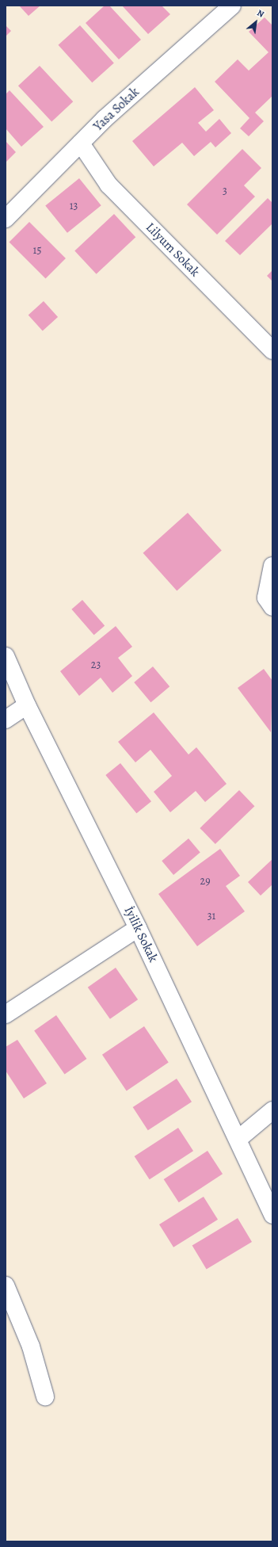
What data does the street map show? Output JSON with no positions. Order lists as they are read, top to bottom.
{
  "streets": {
    "street": ["Yasa Sokak", "Lilyum Sokak", "İyilik Sokak"]
  },
  "crossings": [
    ["Yasa Sokak", "Lilyum Sokak"]
  ],
  "house_numbers": [
    "3",
    "13",
    "15",
    "23",
    "29",
    "31"
  ],
  "north": "top right"
}
